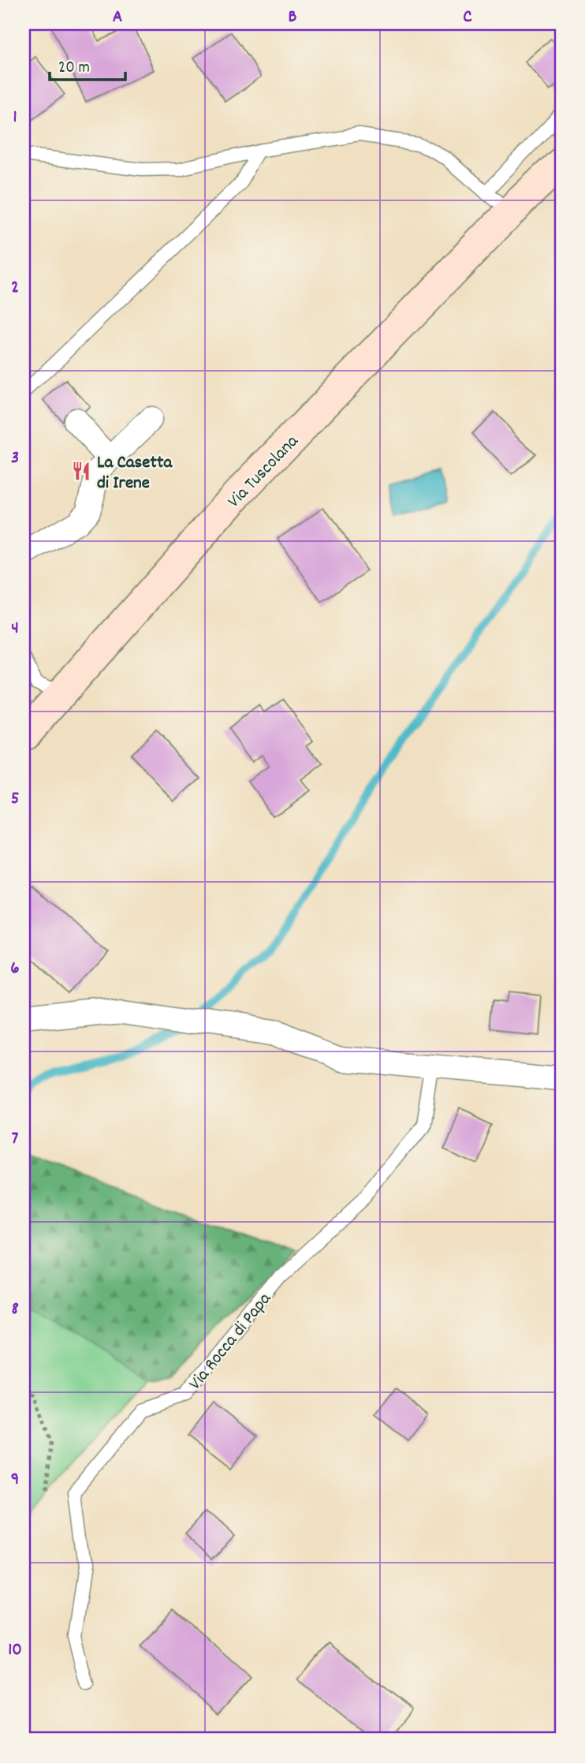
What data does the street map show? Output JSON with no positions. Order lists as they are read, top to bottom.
{
  "streets": {
    "main road": ["Via Tuscolana"],
    "lane": ["Via Rocca di Papa"]
  },
  "places": {
    "restaurant": ["La Casetta di Irene"]
  },
  "scale_bar": "20 m",
  "grid": {
    "columns": ["A", "B", "C"],
    "rows": [
      "1",
      "2",
      "3",
      "4",
      "5",
      "6",
      "7",
      "8",
      "9",
      "10"
    ]
  }
}
